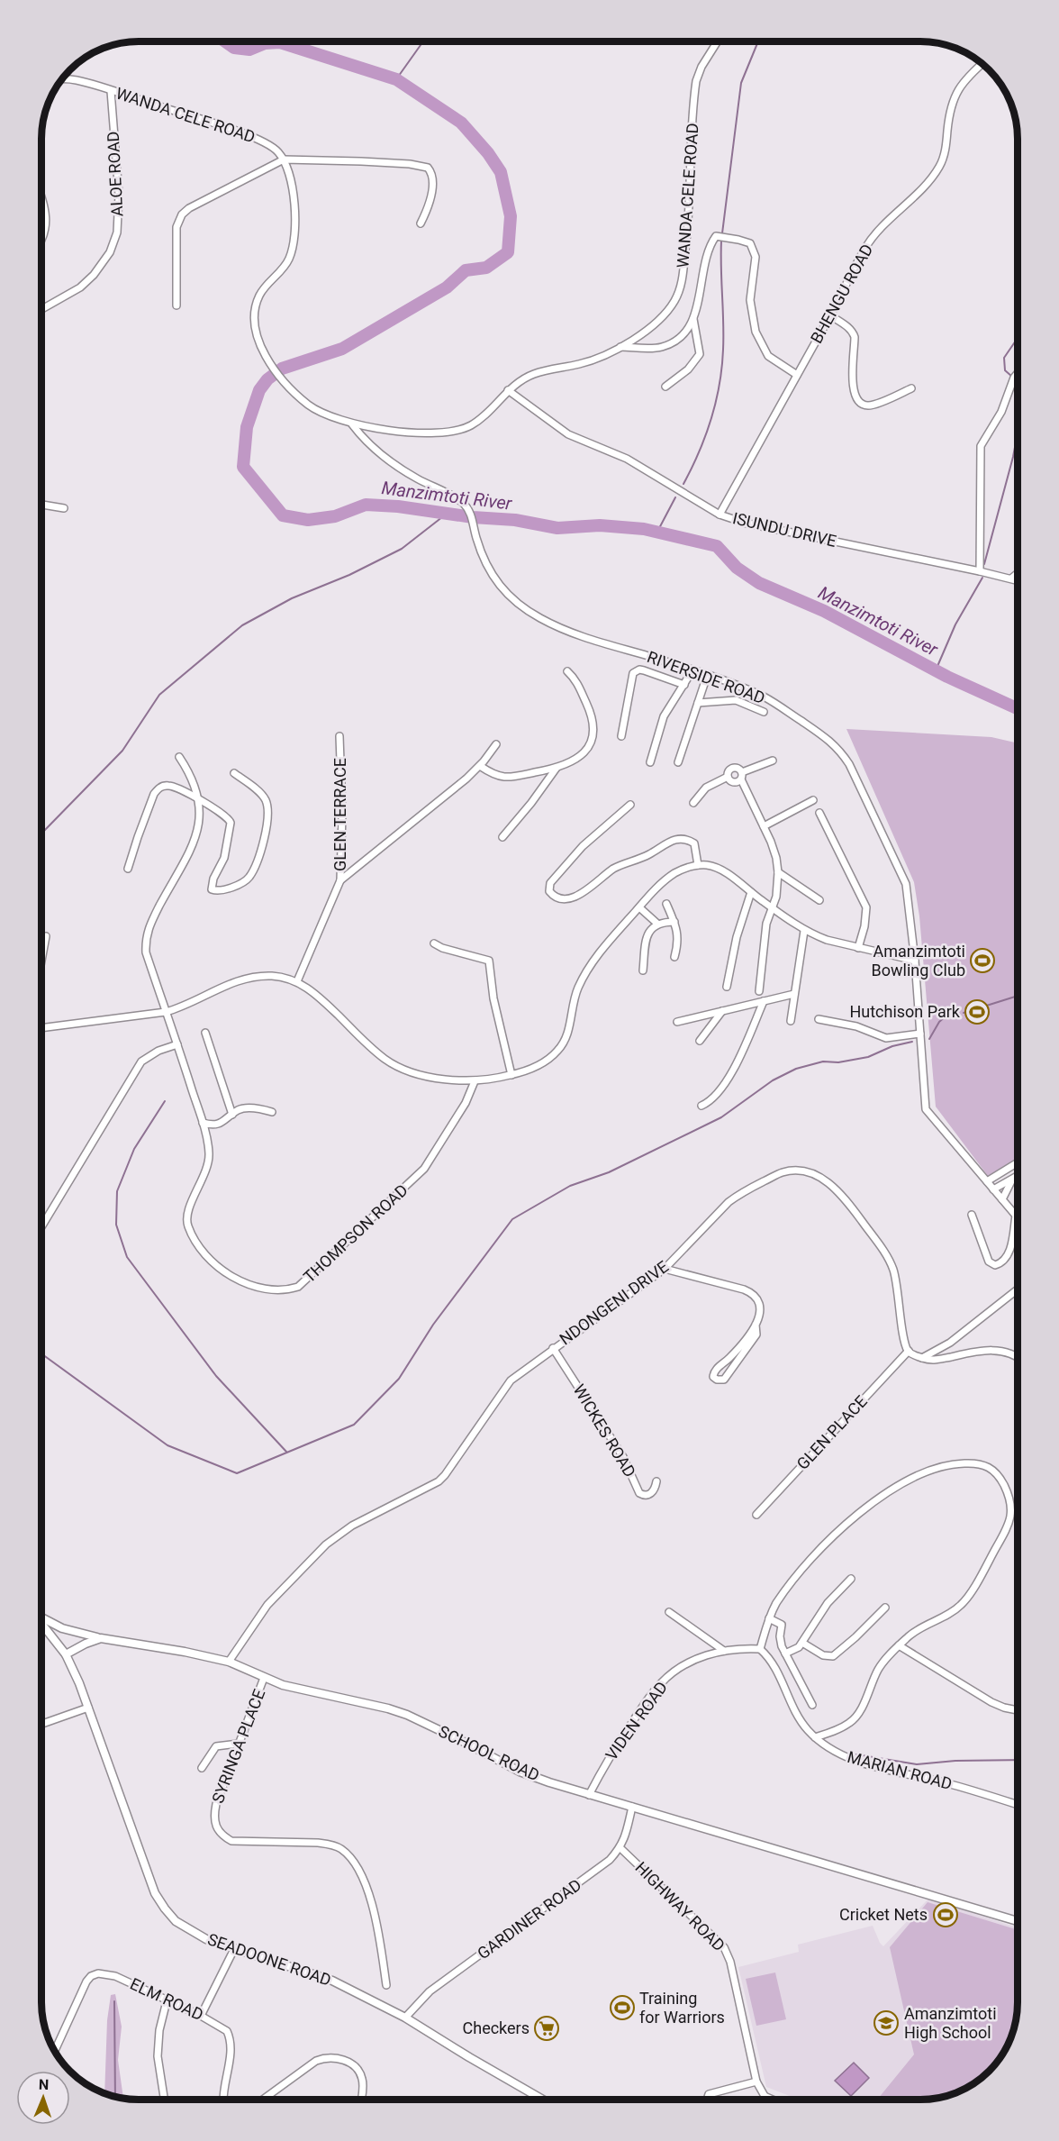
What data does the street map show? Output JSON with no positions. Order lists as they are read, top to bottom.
{
  "streets": {
    "street": [
      "WANDA CELE ROAD",
      "ALOE ROAD",
      "BHENGU ROAD",
      "ISUNDU DRIVE",
      "RIVERSIDE ROAD",
      "GLEN TERRACE",
      "THOMPSON ROAD",
      "NDONGENI DRIVE",
      "WICKES ROAD",
      "GLEN PLACE",
      "VIDEN ROAD",
      "SYRINGA PLACE",
      "SCHOOL ROAD",
      "MARIAN ROAD",
      "HIGHWAY ROAD",
      "GARDINER ROAD",
      "SEADOONE ROAD",
      "ELM ROAD"
    ]
  },
  "crossings": [
    ["WANDA CELE ROAD", "ALOE ROAD"],
    ["WANDA CELE ROAD", "ISUNDU DRIVE"],
    ["WANDA CELE ROAD", "RIVERSIDE ROAD"],
    ["BHENGU ROAD", "ISUNDU DRIVE"],
    ["NDONGENI DRIVE", "WICKES ROAD"],
    ["NDONGENI DRIVE", "GLEN PLACE"],
    ["NDONGENI DRIVE", "SCHOOL ROAD"],
    ["VIDEN ROAD", "SCHOOL ROAD"],
    ["VIDEN ROAD", "MARIAN ROAD"],
    ["SYRINGA PLACE", "SCHOOL ROAD"],
    ["SCHOOL ROAD", "GARDINER ROAD"],
    ["HIGHWAY ROAD", "GARDINER ROAD"],
    ["GARDINER ROAD", "SEADOONE ROAD"]
  ],
  "water": ["Manzimtoti River"],
  "places": {
    "sports": [
      "Amanzimtoti Bowling Club",
      "Hutchison Park",
      "Cricket Nets",
      "Training for Warriors"
    ],
    "school or university": ["Amanzimtoti High School"],
    "supermarket": ["Checkers"]
  },
  "north": "top"
}
